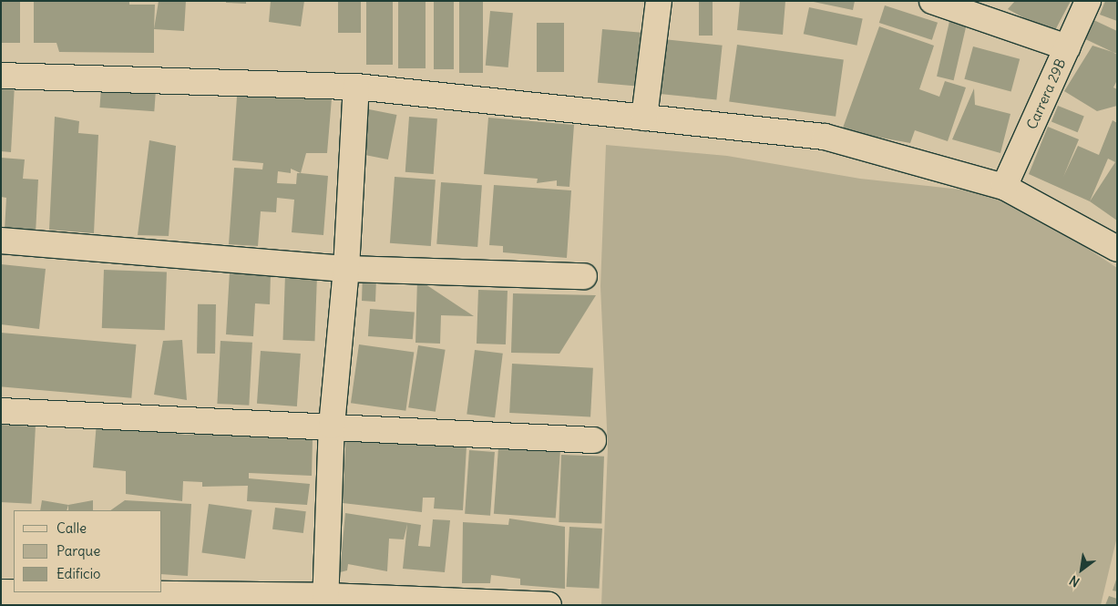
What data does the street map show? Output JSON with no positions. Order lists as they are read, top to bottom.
{
  "streets": {
    "street": ["Carrera 29B"]
  },
  "legend": ["Calle", "Parque", "Edificio"],
  "north": "bottom left"
}
